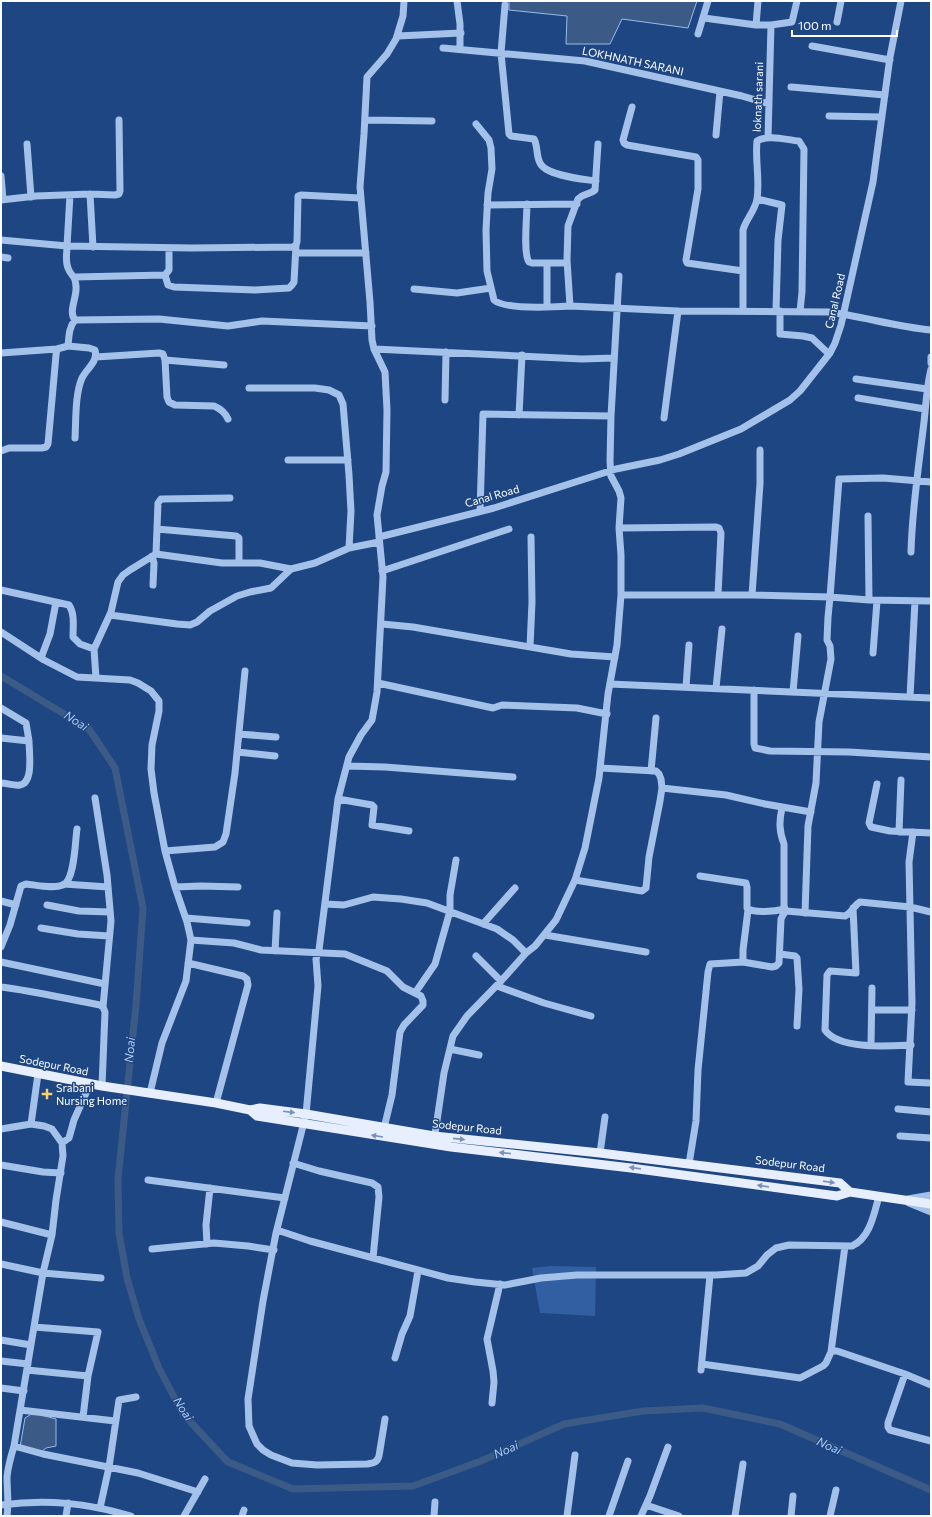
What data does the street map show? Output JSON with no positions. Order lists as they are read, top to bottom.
{
  "streets": {
    "main road": ["Sodepur Road"],
    "street": ["LOKHNATH SARANI", "loknath sarani", "Canal Road"]
  },
  "crossings": [
    ["LOKHNATH SARANI", "loknath sarani"]
  ],
  "water": ["Noai"],
  "places": {
    "health": ["Srabani Nursing Home"]
  },
  "scale_bar": "100 m"
}
